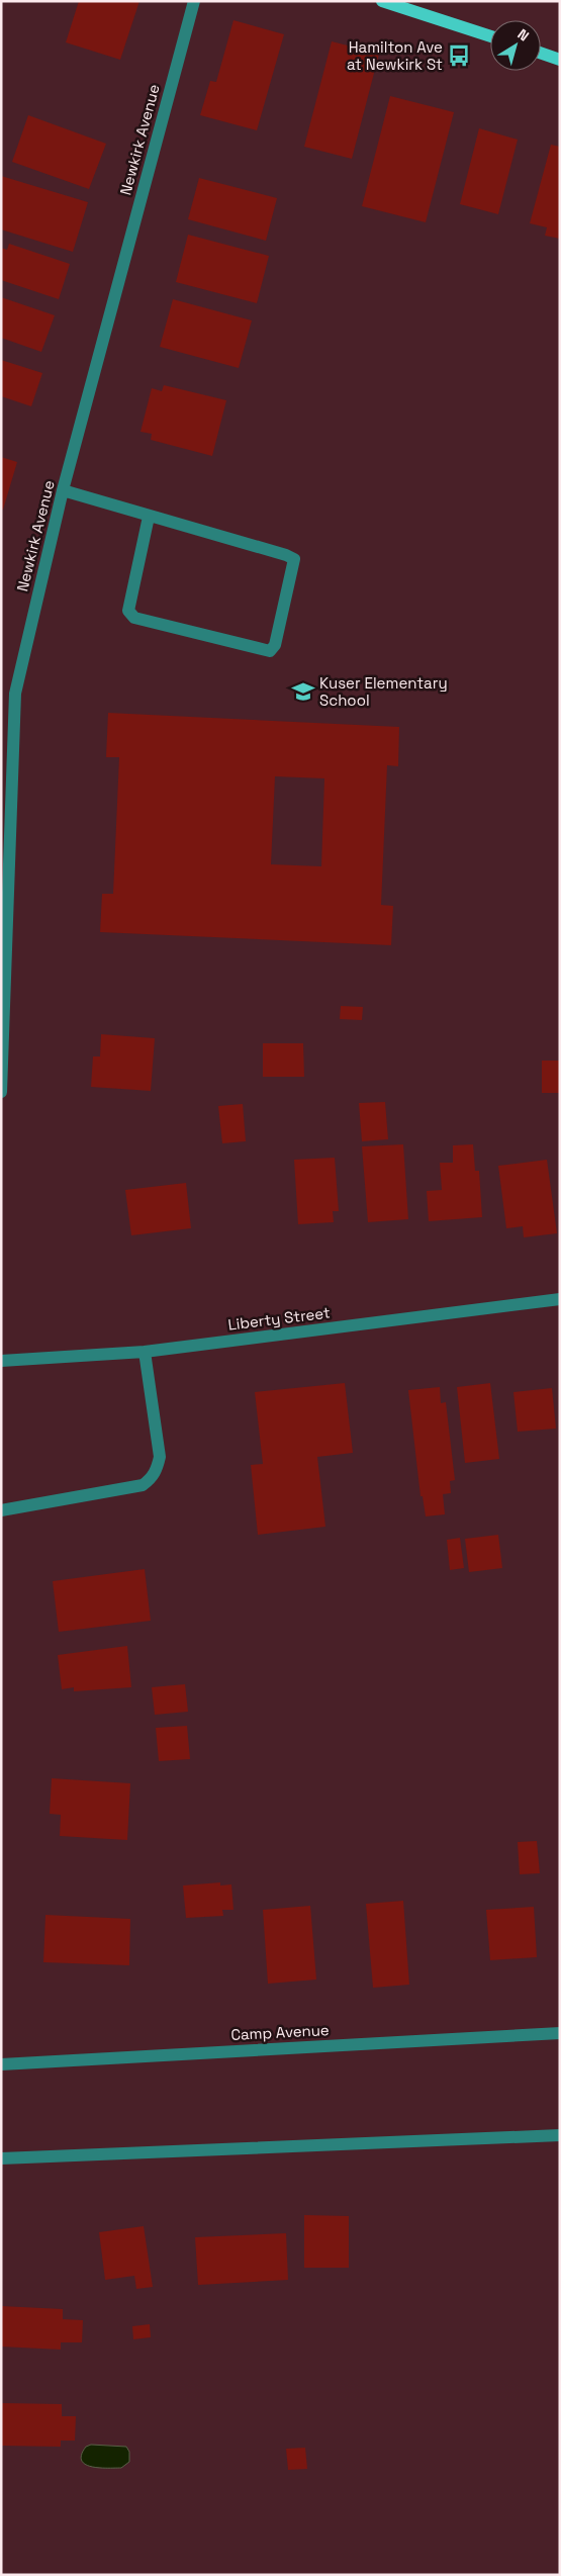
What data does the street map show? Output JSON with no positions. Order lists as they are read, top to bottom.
{
  "streets": {
    "street": ["Newkirk Avenue", "Liberty Street", "Camp Avenue"]
  },
  "places": {
    "bus stop": ["Hamilton Ave at Newkirk St"],
    "school or university": ["Kuser Elementary School"]
  },
  "north": "top right"
}
